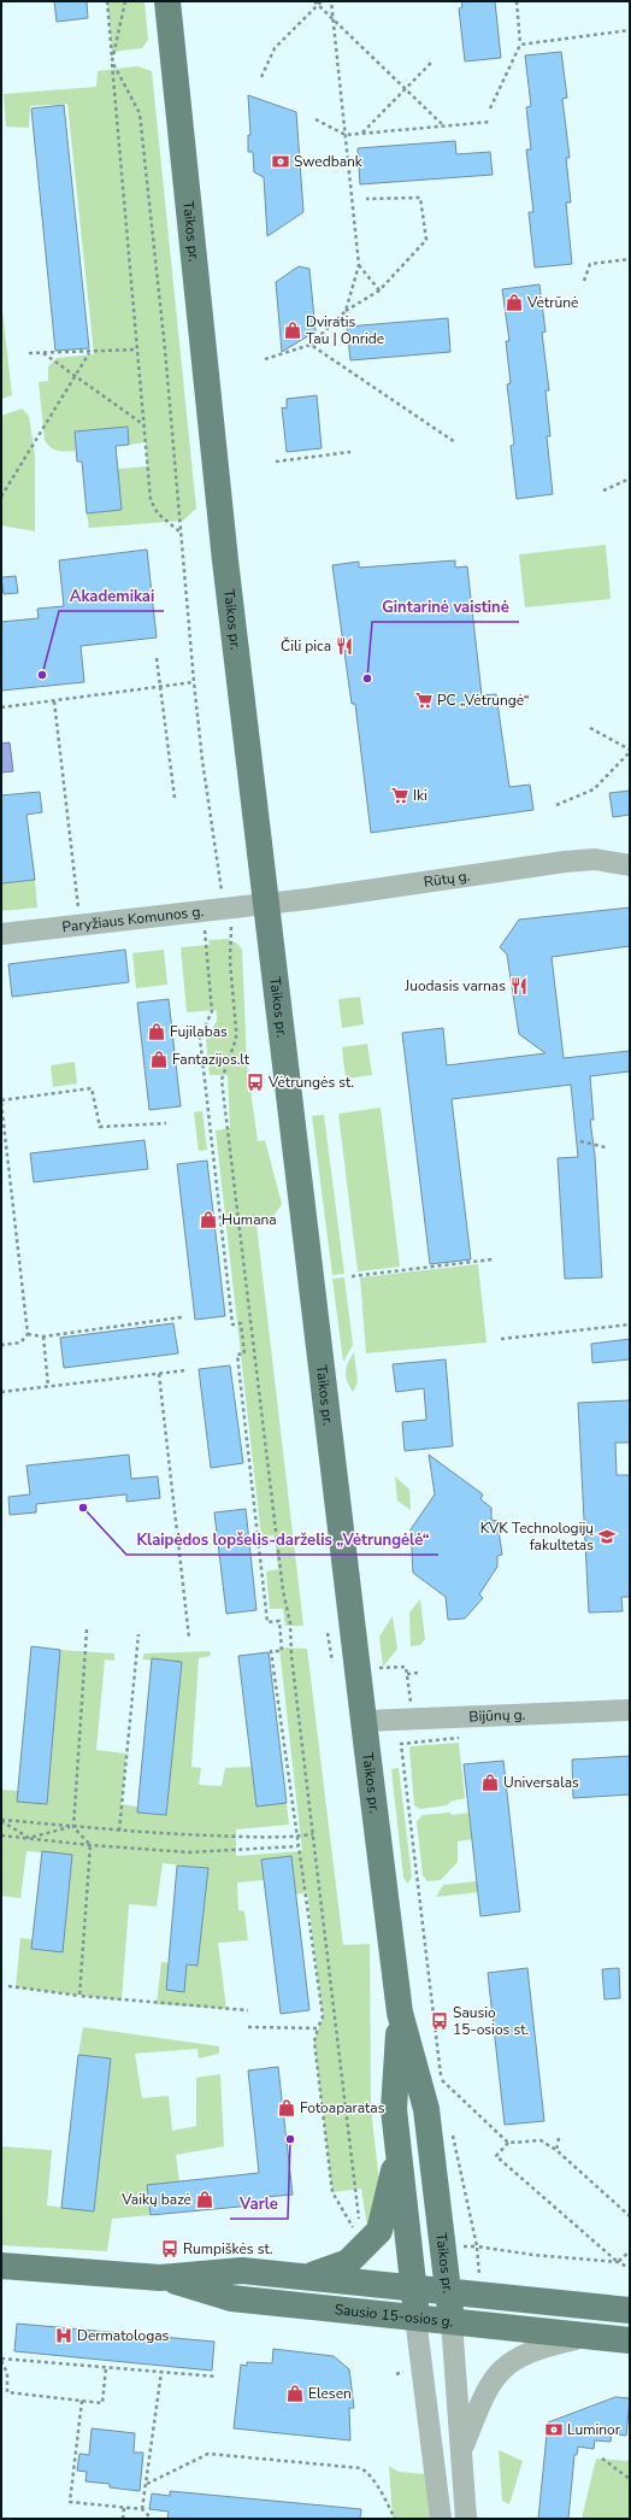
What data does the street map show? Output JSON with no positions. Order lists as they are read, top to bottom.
{
  "streets": {
    "main road": ["Taikos pr.", "Sausio 15-osios g."],
    "street": ["Rūtų g.", "Paryžiaus Komunos g.", "Bijūnų g."]
  },
  "crossings": [
    ["Taikos pr.", "Rūtų g."],
    ["Taikos pr.", "Paryžiaus Komunos g."],
    ["Taikos pr.", "Bijūnų g."],
    ["Taikos pr.", "Sausio 15-osios g."],
    ["Rūtų g.", "Paryžiaus Komunos g."]
  ],
  "places": {
    "bank": ["Swedbank", "Luminor"],
    "shop": [
      "Vėtrūnė",
      "Dviratis Tau | Onride",
      "Fujilabas",
      "Fantazijos.lt",
      "Humana",
      "Universalas",
      "Fotoaparatas",
      "Vaikų bazė",
      "Elesen"
    ],
    "restaurant": ["Čili pica", "Juodasis varnas"],
    "other": [
      "Akademikai",
      "Gintarinė vaistinė",
      "Klaipėdos lopšelis-darželis „Vėtrungėlė“",
      "Varle"
    ],
    "supermarket": ["PC „Vėtrungė“", "Iki"],
    "bus stop": ["Vėtrungės st.", "Sausio 15-osios st.", "Rumpiškės st."],
    "school or university": ["KVK Technologijų fakultetas"],
    "hospital": ["Dermatologas"]
  }
}
